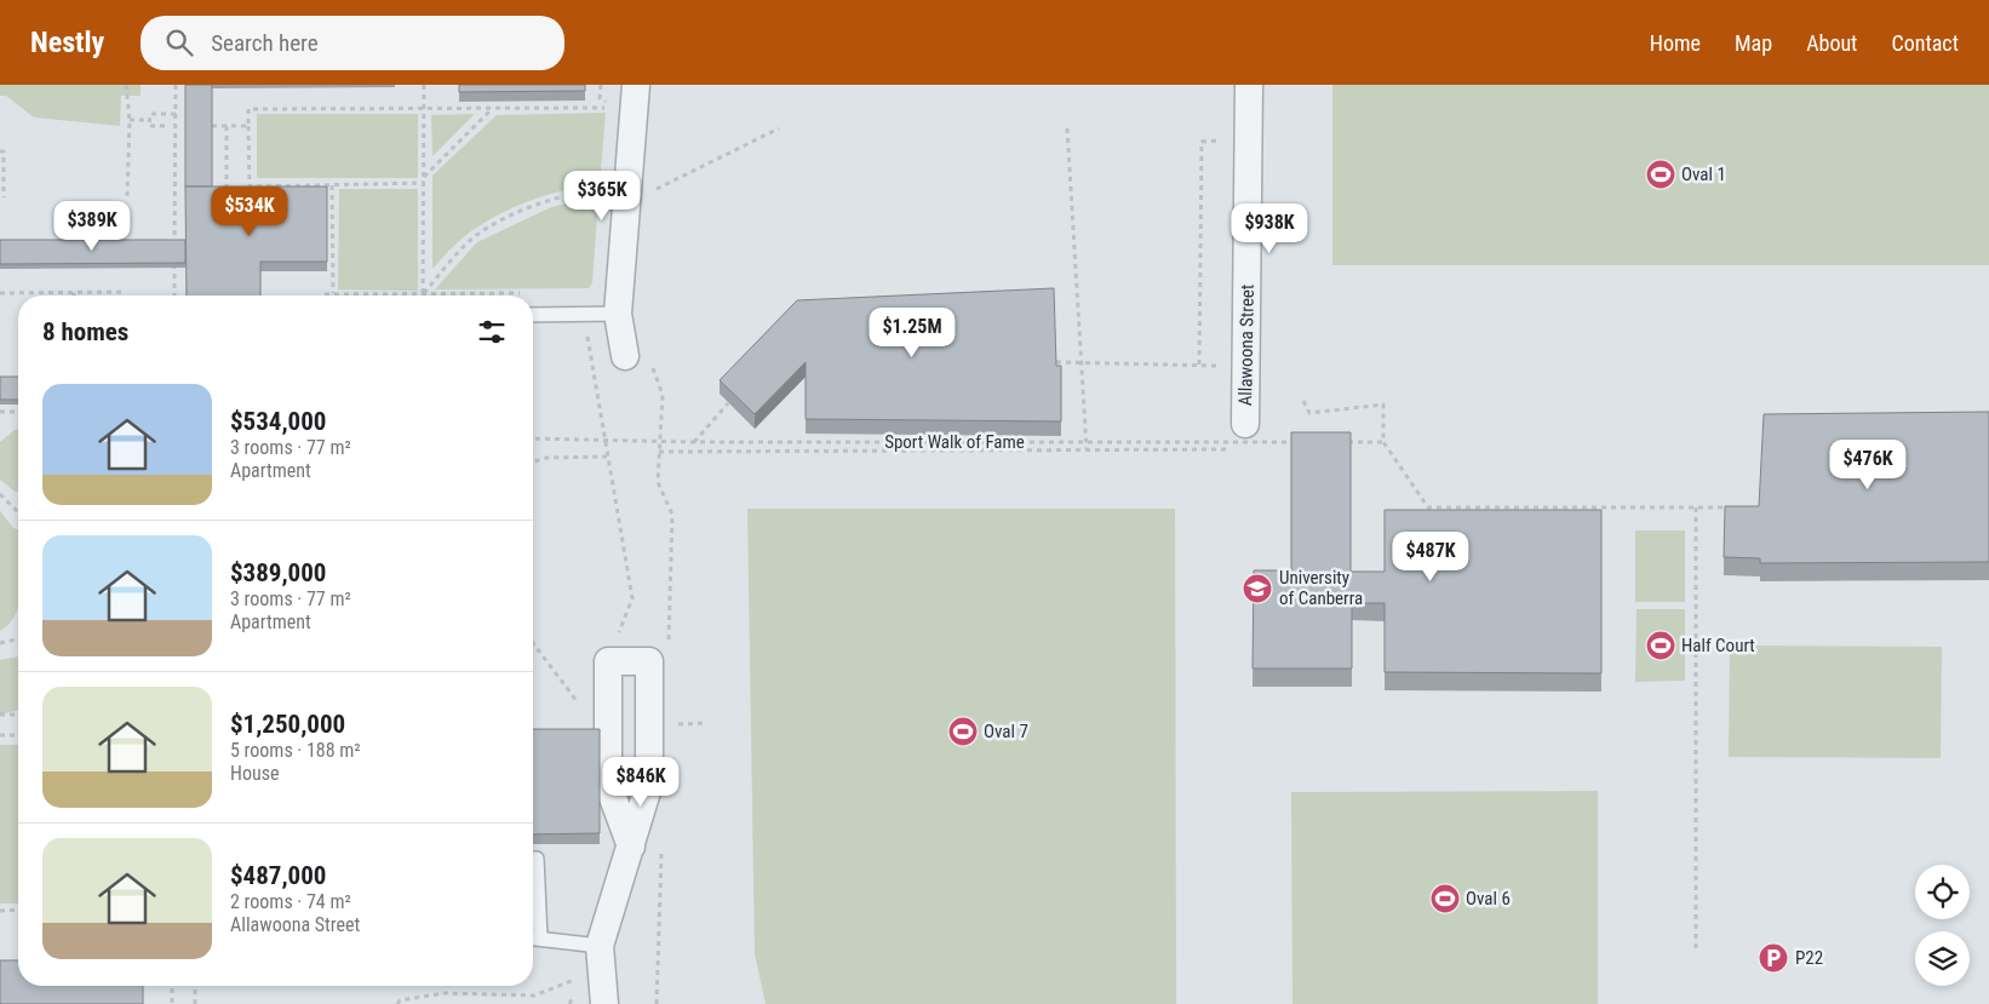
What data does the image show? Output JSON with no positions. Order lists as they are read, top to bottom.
{
  "streets": {
    "street": ["Allawoona Street"],
    "path": ["Sport Walk of Fame"]
  },
  "places": {
    "sports": [
      "Oval 1",
      "Half Court",
      "Oval 7",
      "Oval 6"
    ],
    "school or university": ["University of Canberra"],
    "parking": ["P22"]
  },
  "page": {
    "header": "Nestly",
    "search": "Search here",
    "nav": [
      "Home",
      "Map",
      "About",
      "Contact"
    ],
    "price": [
      "$365K",
      "$534K",
      "$389K",
      "$938K",
      "$1.25M",
      "$476K",
      "$487K",
      "$846K"
    ],
    "heading": "8 homes",
    "list": [
      {
        "name": "$534,000",
        "note": "3 rooms · 77 m² · Apartment"
      },
      {
        "name": "$389,000",
        "note": "3 rooms · 77 m² · Apartment"
      },
      {
        "name": "$1,250,000",
        "note": "5 rooms · 188 m² · House"
      },
      {
        "name": "$487,000",
        "note": "2 rooms · 74 m² · Allawoona Street"
      }
    ]
  }
}
